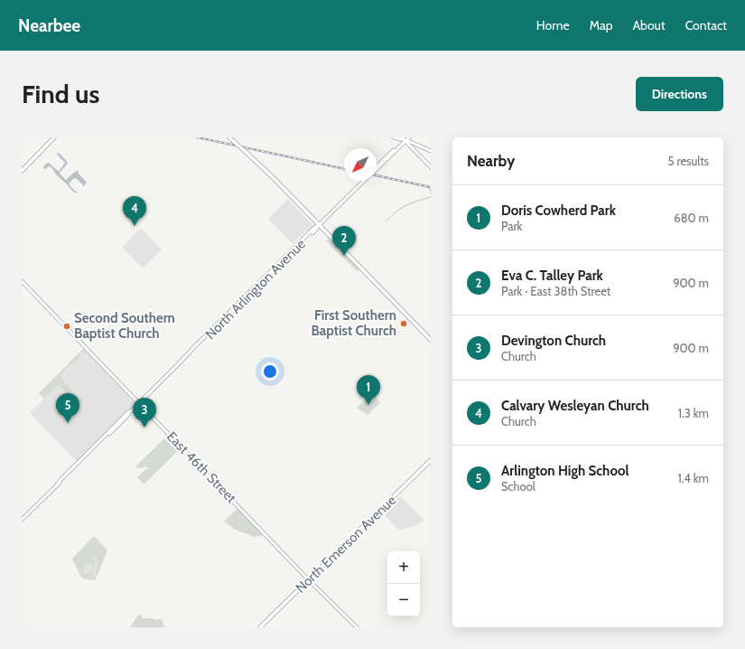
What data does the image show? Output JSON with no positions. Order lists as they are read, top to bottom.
{
  "streets": {
    "main road": ["North Arlington Avenue", "East 46th Street", "North Emerson Avenue"]
  },
  "crossings": [
    ["North Arlington Avenue", "East 46th Street"],
    ["East 46th Street", "North Emerson Avenue"]
  ],
  "places": ["First Southern Baptist Church", "Second Southern Baptist Church"],
  "north": "bottom left",
  "page": {
    "header": "Nearbee",
    "nav": [
      "Home",
      "Map",
      "About",
      "Contact"
    ],
    "buttons": "Directions",
    "title": "Find us",
    "heading": ["Nearby", "5 results"],
    "list": [
      {
        "mark": "1",
        "name": "Doris Cowherd Park",
        "note": "Park",
        "value": "680 m"
      },
      {
        "mark": "2",
        "name": "Eva C. Talley Park",
        "note": "Park · East 38th Street",
        "value": "900 m"
      },
      {
        "mark": "3",
        "name": "Devington Church",
        "note": "Church",
        "value": "900 m"
      },
      {
        "mark": "4",
        "name": "Calvary Wesleyan Church",
        "note": "Church",
        "value": "1.3 km"
      },
      {
        "mark": "5",
        "name": "Arlington High School",
        "note": "School",
        "value": "1.4 km"
      }
    ],
    "pins": [
      "4",
      "2",
      "1",
      "5",
      "3"
    ],
    "map_buttons": ["+", "−"]
  }
}
